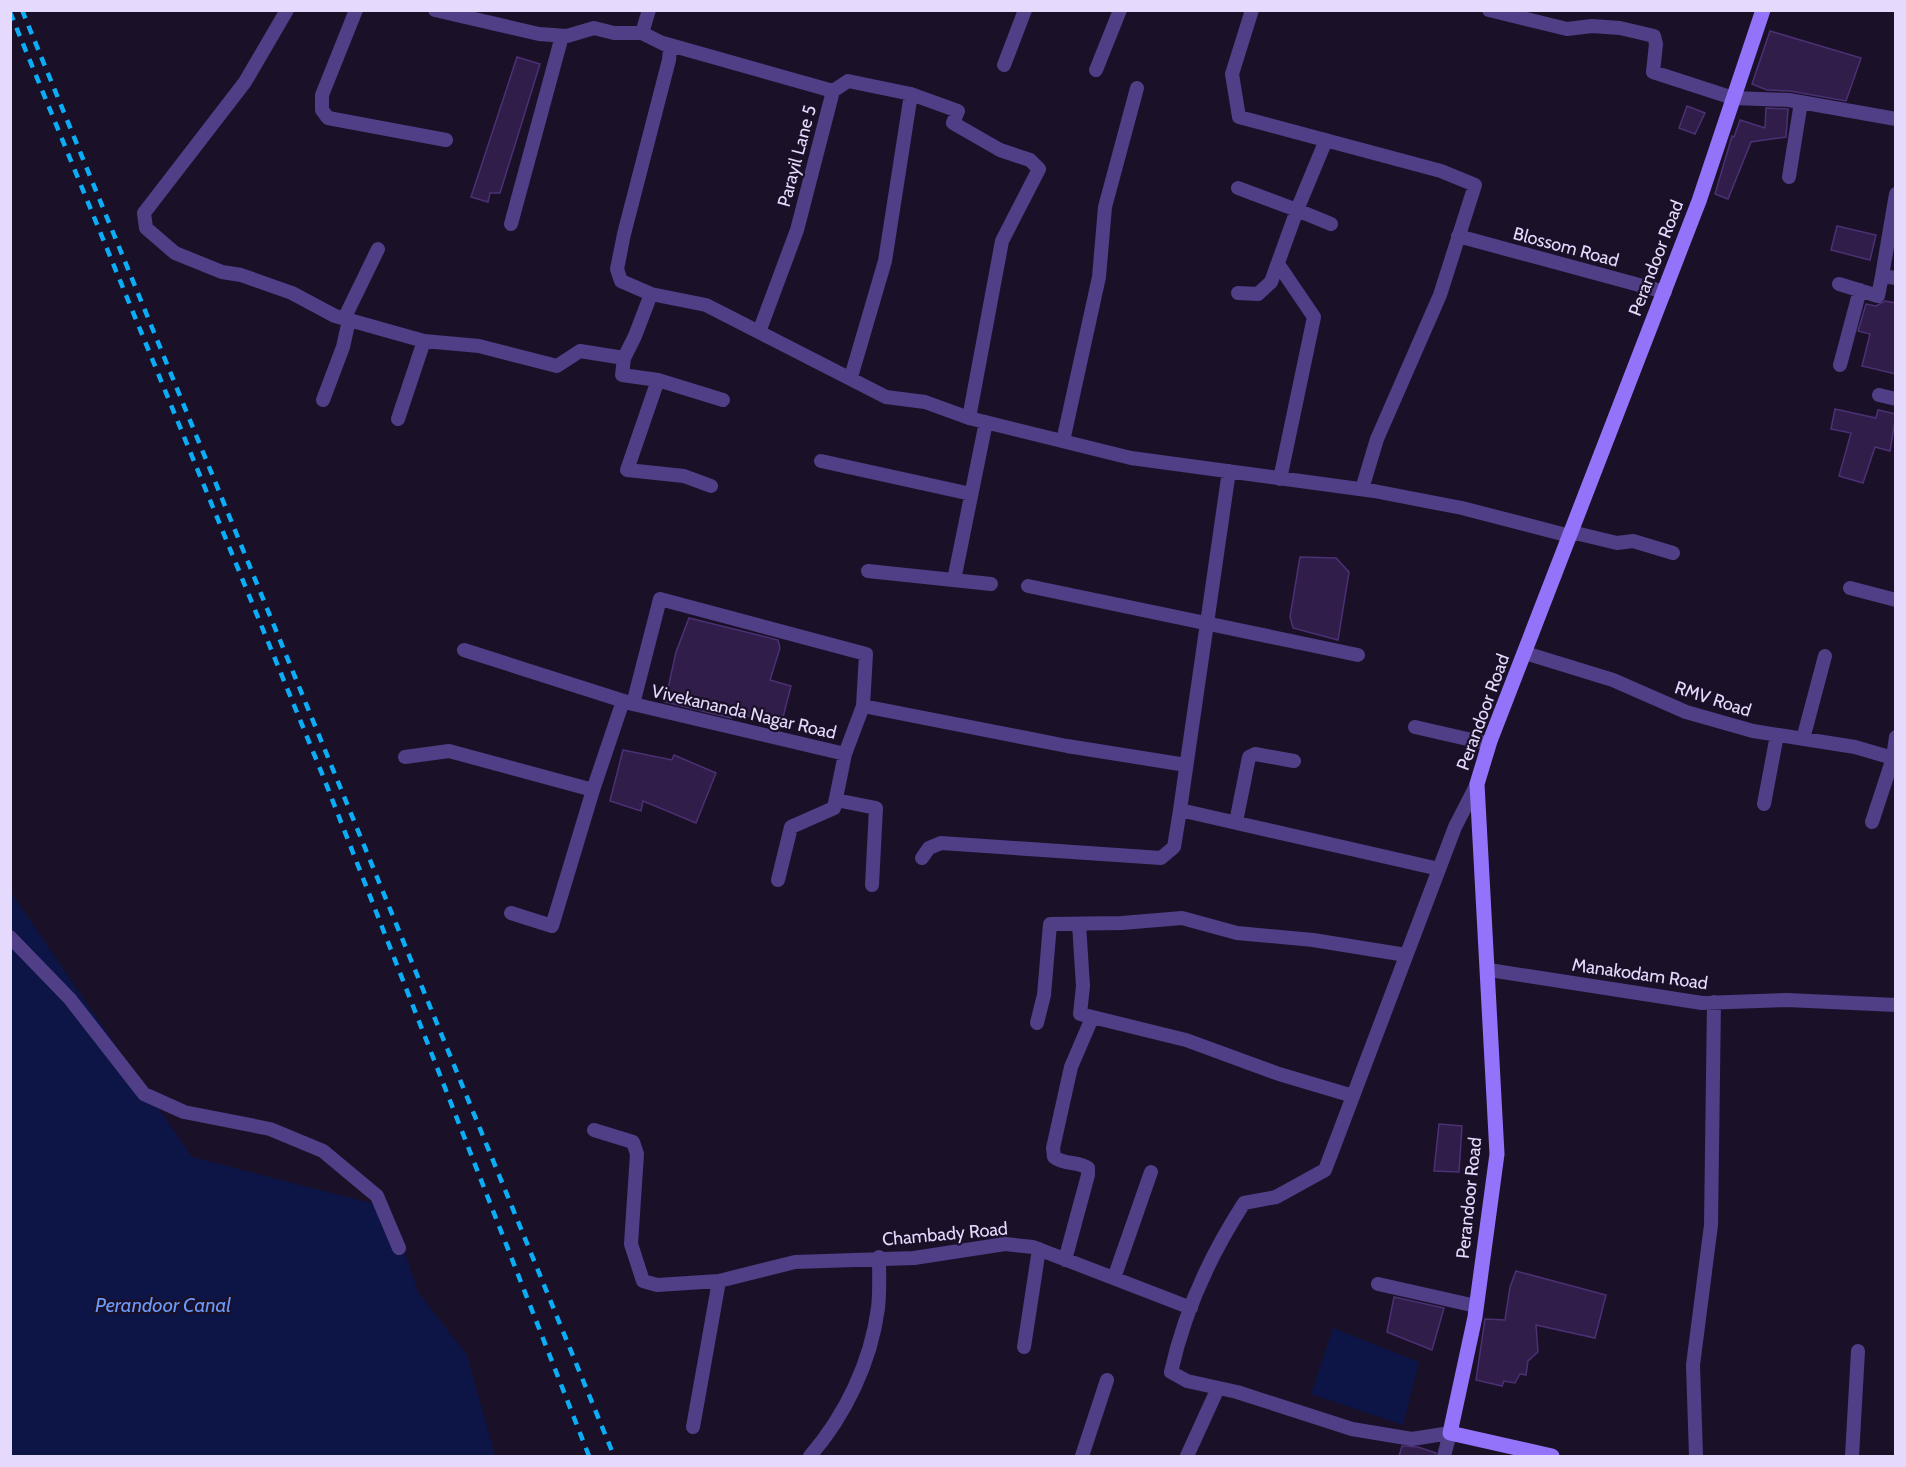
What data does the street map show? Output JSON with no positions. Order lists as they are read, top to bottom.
{
  "streets": {
    "main road": ["Perandoor Road"],
    "street": [
      "Parayil Lane 5",
      "Blossom Road",
      "RMV Road",
      "Vivekananda Nagar Road",
      "Manakodam Road",
      "Chambady Road"
    ]
  },
  "crossings": [
    ["Blossom Road", "Perandoor Road"],
    ["Perandoor Road", "RMV Road"],
    ["Perandoor Road", "Manakodam Road"]
  ],
  "water": ["Perandoor Canal"]
}
